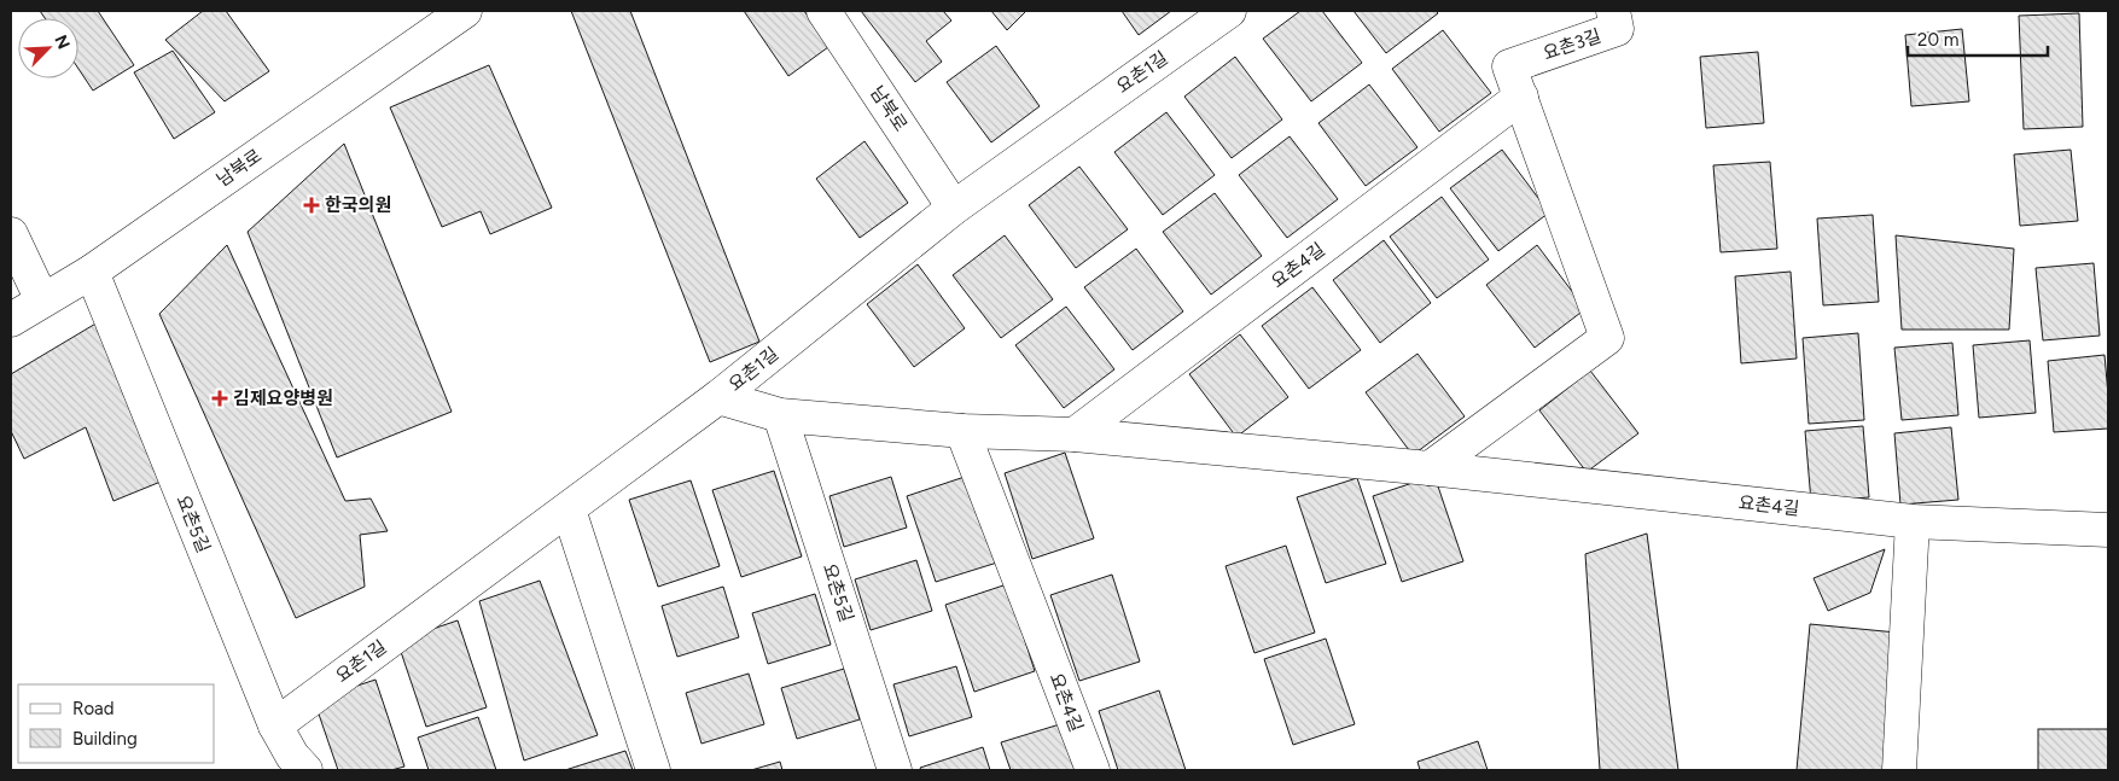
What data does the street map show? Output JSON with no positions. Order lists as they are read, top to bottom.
{
  "streets": {
    "street": [
      "요촌3길",
      "요촌1길",
      "남북로",
      "요촌4길",
      "요촌5길"
    ]
  },
  "crossings": [
    ["요촌3길", "요촌4길"],
    ["요촌1길", "남북로"],
    ["요촌1길", "요촌4길"],
    ["요촌1길", "요촌5길"],
    ["남북로", "요촌5길"],
    ["요촌4길", "요촌5길"]
  ],
  "places": {
    "health": ["한국의원", "김제요양병원"]
  },
  "legend": ["Road", "Building"],
  "scale_bar": "20 m",
  "north": "top right"
}
